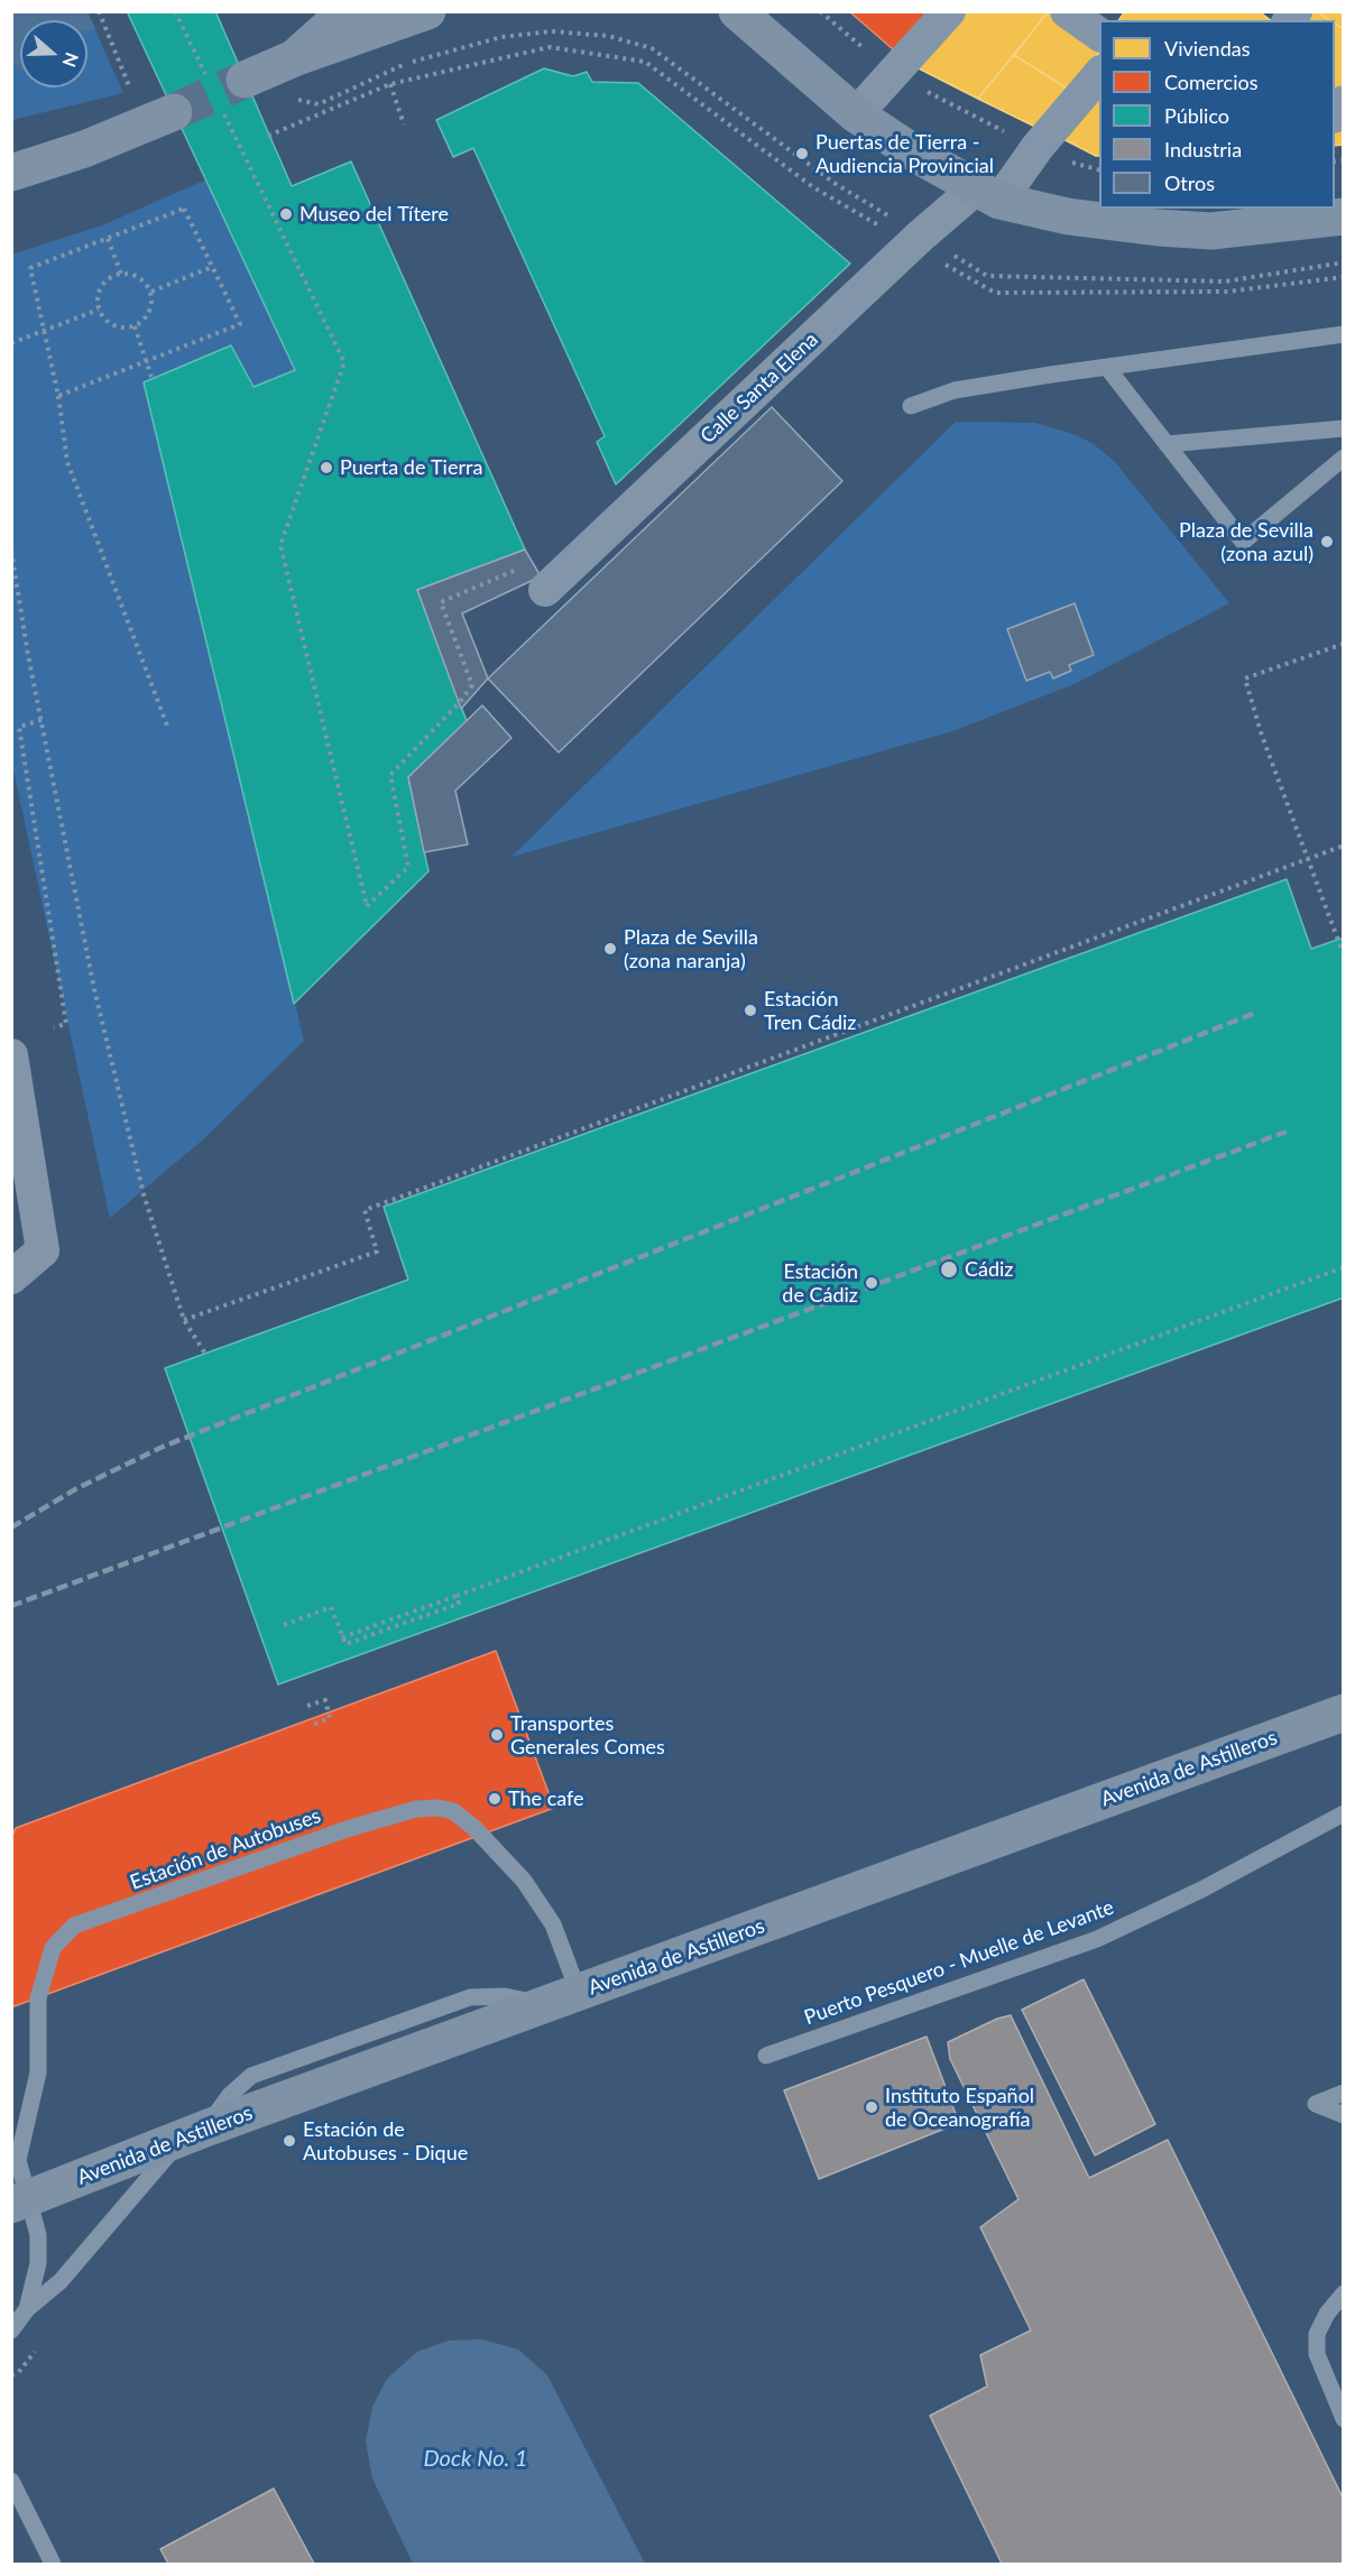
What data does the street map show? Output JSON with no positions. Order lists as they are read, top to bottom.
{
  "streets": {
    "main road": ["Avenida de Astilleros"],
    "street": ["Calle Santa Elena"],
    "lane": ["Estación de Autobuses", "Puerto Pesquero - Muelle de Levante"]
  },
  "crossings": [
    ["Avenida de Astilleros", "Estación de Autobuses"]
  ],
  "water": ["Dock No. 1"],
  "places": [
    "Puertas de Tierra - Audiencia Provincial",
    "Museo del Títere",
    "Puerta de Tierra",
    "Plaza de Sevilla (zona azul)",
    "Plaza de Sevilla (zona naranja)",
    "Estación Tren Cádiz",
    "Cádiz",
    "Estación de Cádiz",
    "Transportes Generales Comes",
    "The cafe",
    "Instituto Español de Oceanografía",
    "Estación de Autobuses - Dique"
  ],
  "legend": [
    "Viviendas",
    "Comercios",
    "Público",
    "Industria",
    "Otros"
  ],
  "north": "right"
}
